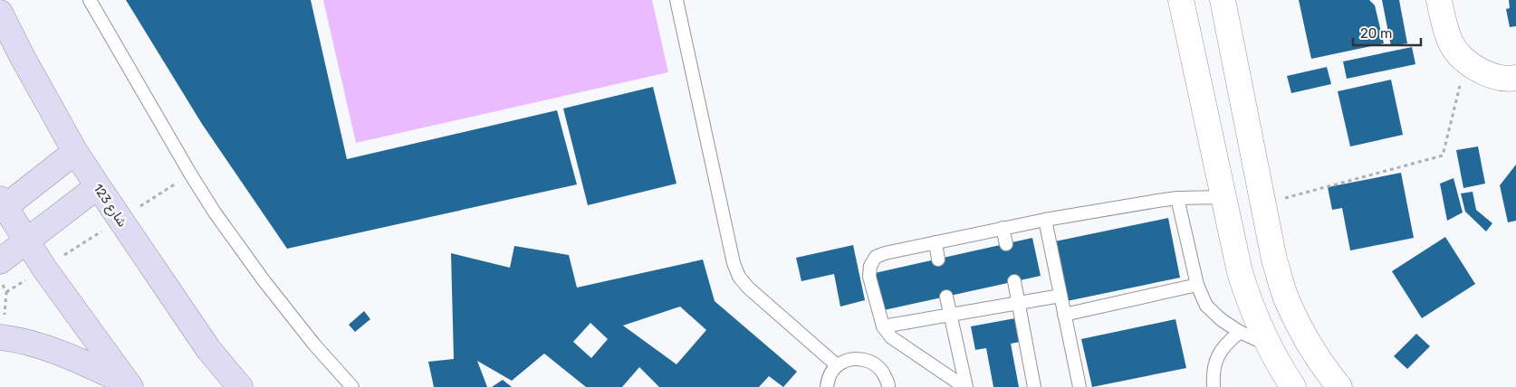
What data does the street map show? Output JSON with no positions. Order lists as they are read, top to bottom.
{
  "streets": {
    "main road": ["شارع 123"]
  },
  "scale_bar": "20 m"
}
